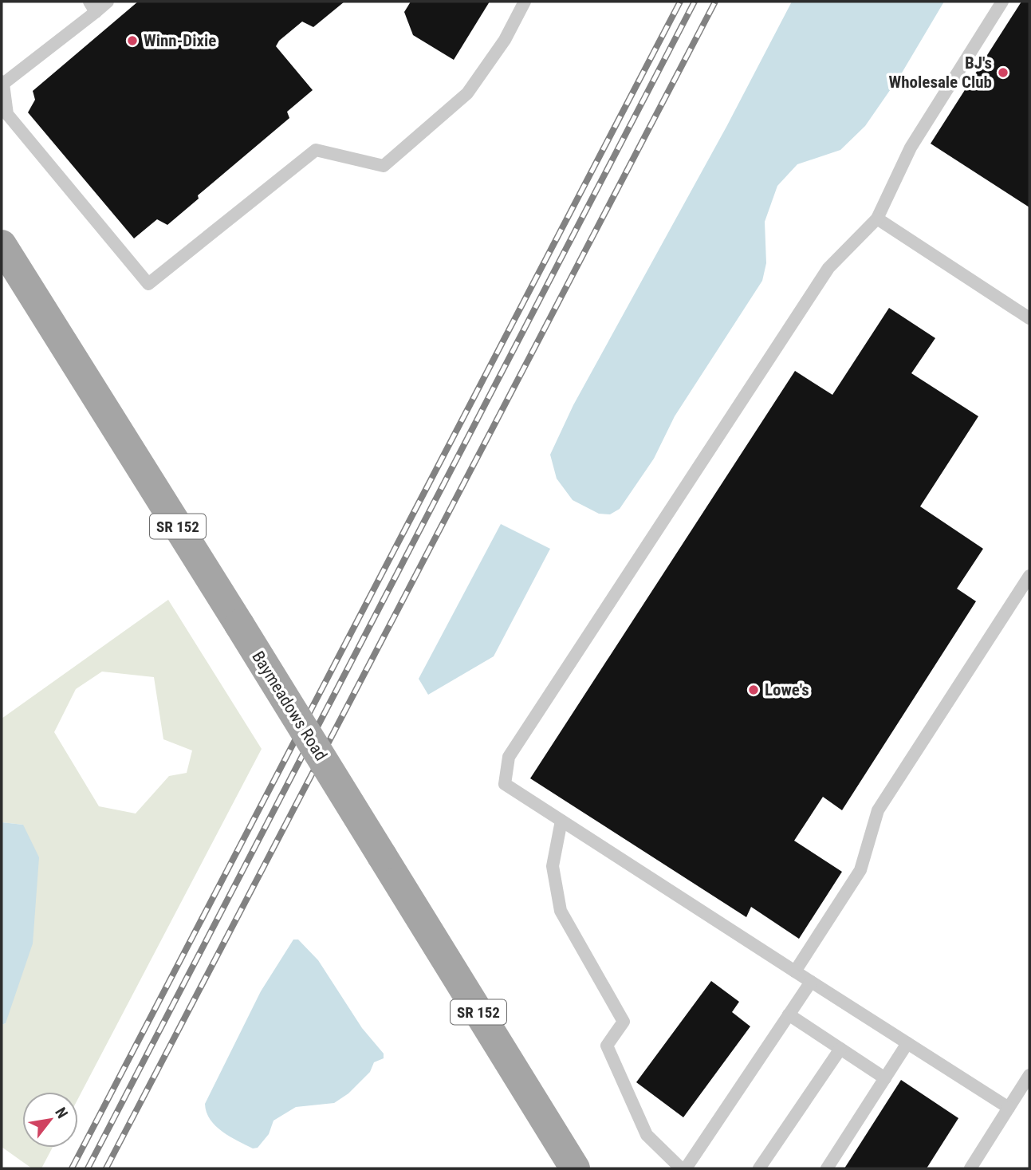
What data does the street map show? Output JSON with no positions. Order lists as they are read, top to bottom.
{
  "streets": {
    "main road": ["SR 152", "Baymeadows Road"]
  },
  "places": ["Winn-Dixie", "BJ's Wholesale Club", "Lowe's"],
  "north": "top right"
}
